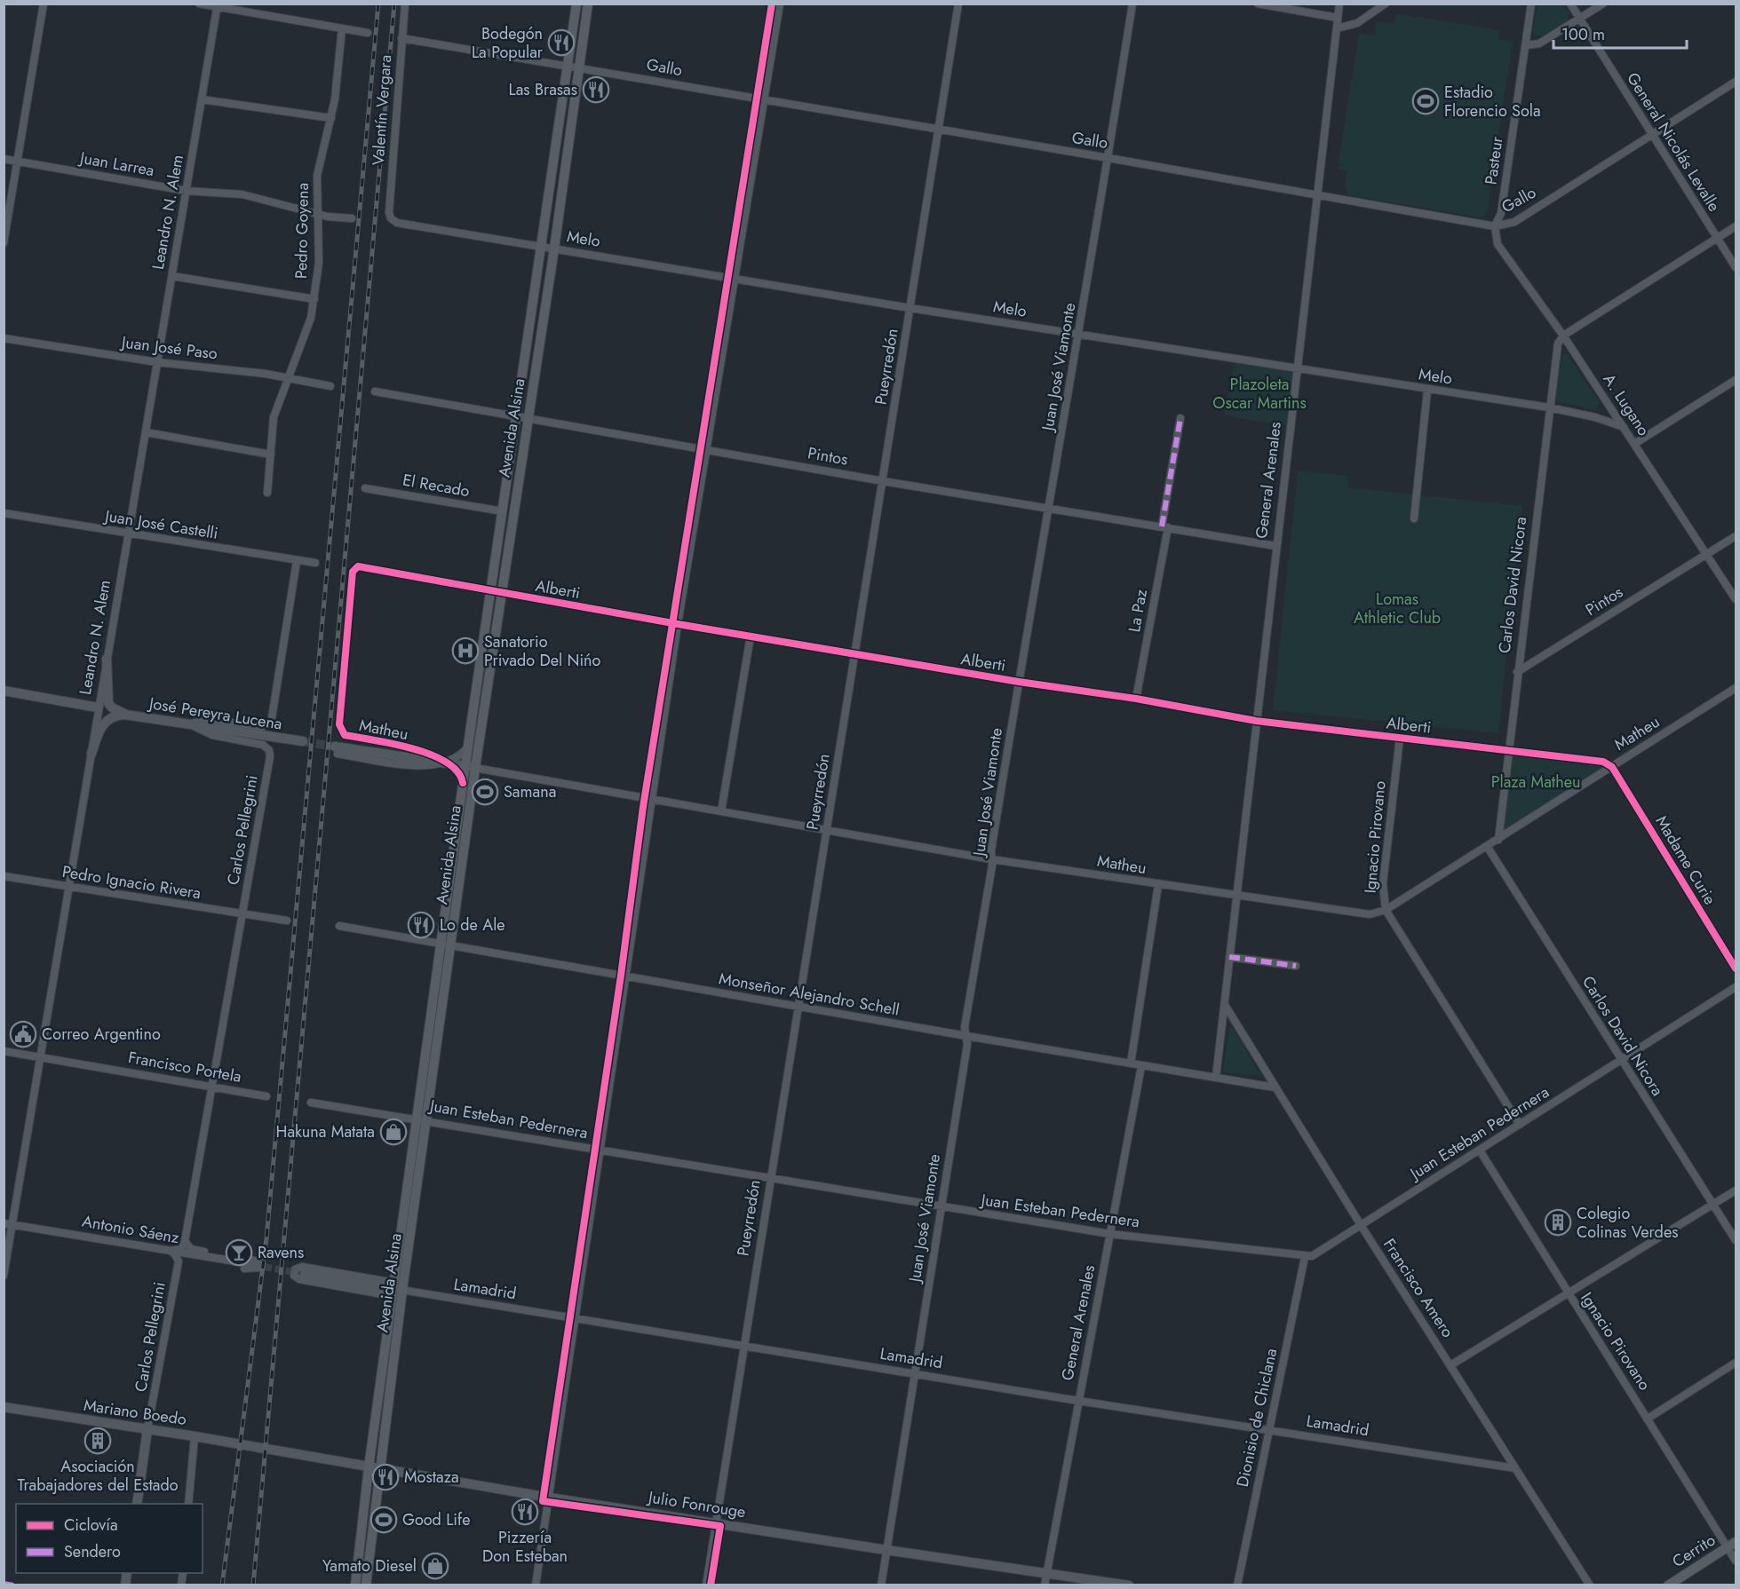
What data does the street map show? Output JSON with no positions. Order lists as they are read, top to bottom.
{
  "streets": {
    "main road": ["Avenida Alsina", "Cerrito"],
    "street": [
      "Gallo",
      "Valentín Vergara",
      "General Nicolás Levalle",
      "Pasteur",
      "Juan Larrea",
      "Leandro N. Alem",
      "Pedro Goyena",
      "Melo",
      "Juan José Paso",
      "Pueyrredón",
      "Juan José Viamonte",
      "A. Lugano",
      "Pintos",
      "General Arenales",
      "El Recado",
      "Juan José Castelli",
      "Carlos David Nicora",
      "Alberti",
      "La Paz",
      "José Pereyra Lucena",
      "Matheu",
      "Carlos Pellegrini",
      "Ignacio Pirovano",
      "Madame Curie",
      "Pedro Ignacio Rivera",
      "Monseñor Alejandro Schell",
      "Francisco Portela",
      "Juan Esteban Pedernera",
      "Antonio Sáenz",
      "Francisco Amero",
      "Lamadrid",
      "Mariano Boedo",
      "Dionisio de Chiclana",
      "Julio Fonrouge"
    ]
  },
  "crossings": [
    ["Gallo", "Valentín Vergara"],
    ["Gallo", "General Nicolás Levalle"],
    ["Gallo", "Pasteur"],
    ["Gallo", "Pueyrredón"],
    ["Gallo", "Juan José Viamonte"],
    ["Gallo", "A. Lugano"],
    ["Gallo", "Avenida Alsina"],
    ["Gallo", "General Arenales"],
    ["Valentín Vergara", "Melo"],
    ["Pasteur", "A. Lugano"],
    ["Juan Larrea", "Leandro N. Alem"],
    ["Juan Larrea", "Pedro Goyena"],
    ["Leandro N. Alem", "Juan José Paso"],
    ["Leandro N. Alem", "Juan José Castelli"],
    ["Leandro N. Alem", "José Pereyra Lucena"],
    ["Leandro N. Alem", "Pedro Ignacio Rivera"],
    ["Leandro N. Alem", "Francisco Portela"],
    ["Leandro N. Alem", "Antonio Sáenz"],
    ["Pedro Goyena", "Juan José Paso"],
    ["Melo", "Pueyrredón"],
    ["Melo", "Juan José Viamonte"],
    ["Melo", "A. Lugano"],
    ["Melo", "Avenida Alsina"],
    ["Melo", "General Arenales"],
    ["Melo", "Carlos David Nicora"],
    ["Pueyrredón", "Pintos"],
    ["Pueyrredón", "Alberti"],
    ["Pueyrredón", "Matheu"],
    ["Pueyrredón", "Monseñor Alejandro Schell"],
    ["Pueyrredón", "Juan Esteban Pedernera"],
    ["Pueyrredón", "Lamadrid"],
    ["Pueyrredón", "Julio Fonrouge"],
    ["Juan José Viamonte", "Pintos"],
    ["Juan José Viamonte", "Alberti"],
    ["Juan José Viamonte", "Matheu"],
    ["Juan José Viamonte", "Monseñor Alejandro Schell"],
    ["Juan José Viamonte", "Juan Esteban Pedernera"],
    ["Juan José Viamonte", "Lamadrid"],
    ["Juan José Viamonte", "Julio Fonrouge"],
    ["A. Lugano", "Pintos"],
    ["A. Lugano", "Carlos David Nicora"],
    ["Avenida Alsina", "Pintos"],
    ["Avenida Alsina", "El Recado"],
    ["Avenida Alsina", "Alberti"],
    ["Avenida Alsina", "Matheu"],
    ["Avenida Alsina", "Monseñor Alejandro Schell"],
    ["Avenida Alsina", "Juan Esteban Pedernera"],
    ["Avenida Alsina", "Lamadrid"],
    ["Avenida Alsina", "Julio Fonrouge"],
    ["Pintos", "General Arenales"],
    ["Pintos", "Carlos David Nicora"],
    ["Pintos", "La Paz"],
    ["General Arenales", "Alberti"],
    ["General Arenales", "Matheu"],
    ["General Arenales", "Monseñor Alejandro Schell"],
    ["General Arenales", "Juan Esteban Pedernera"],
    ["General Arenales", "Lamadrid"],
    ["General Arenales", "Julio Fonrouge"],
    ["Carlos David Nicora", "Alberti"],
    ["Carlos David Nicora", "Matheu"],
    ["Carlos David Nicora", "Juan Esteban Pedernera"],
    ["Alberti", "La Paz"],
    ["Alberti", "Matheu"],
    ["Alberti", "Ignacio Pirovano"],
    ["Alberti", "Madame Curie"],
    ["José Pereyra Lucena", "Carlos Pellegrini"],
    ["Matheu", "Ignacio Pirovano"],
    ["Matheu", "Madame Curie"],
    ["Carlos Pellegrini", "Pedro Ignacio Rivera"],
    ["Carlos Pellegrini", "Francisco Portela"],
    ["Carlos Pellegrini", "Antonio Sáenz"],
    ["Carlos Pellegrini", "Mariano Boedo"],
    ["Ignacio Pirovano", "Juan Esteban Pedernera"],
    ["Ignacio Pirovano", "Cerrito"],
    ["Monseñor Alejandro Schell", "Francisco Amero"],
    ["Juan Esteban Pedernera", "Francisco Amero"],
    ["Juan Esteban Pedernera", "Dionisio de Chiclana"],
    ["Francisco Amero", "Lamadrid"],
    ["Lamadrid", "Dionisio de Chiclana"],
    ["Mariano Boedo", "Julio Fonrouge"]
  ],
  "parks": ["Plazoleta Oscar Martins", "Lomas Athletic Club", "Plaza Matheu"],
  "places": {
    "restaurant": [
      "Bodegón La Popular",
      "Las Brasas",
      "Lo de Ale",
      "Mostaza",
      "Pizzería Don Esteban"
    ],
    "sports": ["Estadio Florencio Sola", "Samana", "Good Life"],
    "hospital": ["Sanatorio Privado Del Nińo"],
    "public building": ["Correo Argentino"],
    "shop": ["Hakuna Matata", "Yamato Diesel"],
    "building": ["Colegio Colinas Verdes", "Asociación Trabajadores del Estado"],
    "bar": ["Ravens"]
  },
  "legend": ["Ciclovía", "Sendero"],
  "scale_bar": "100 m"
}
